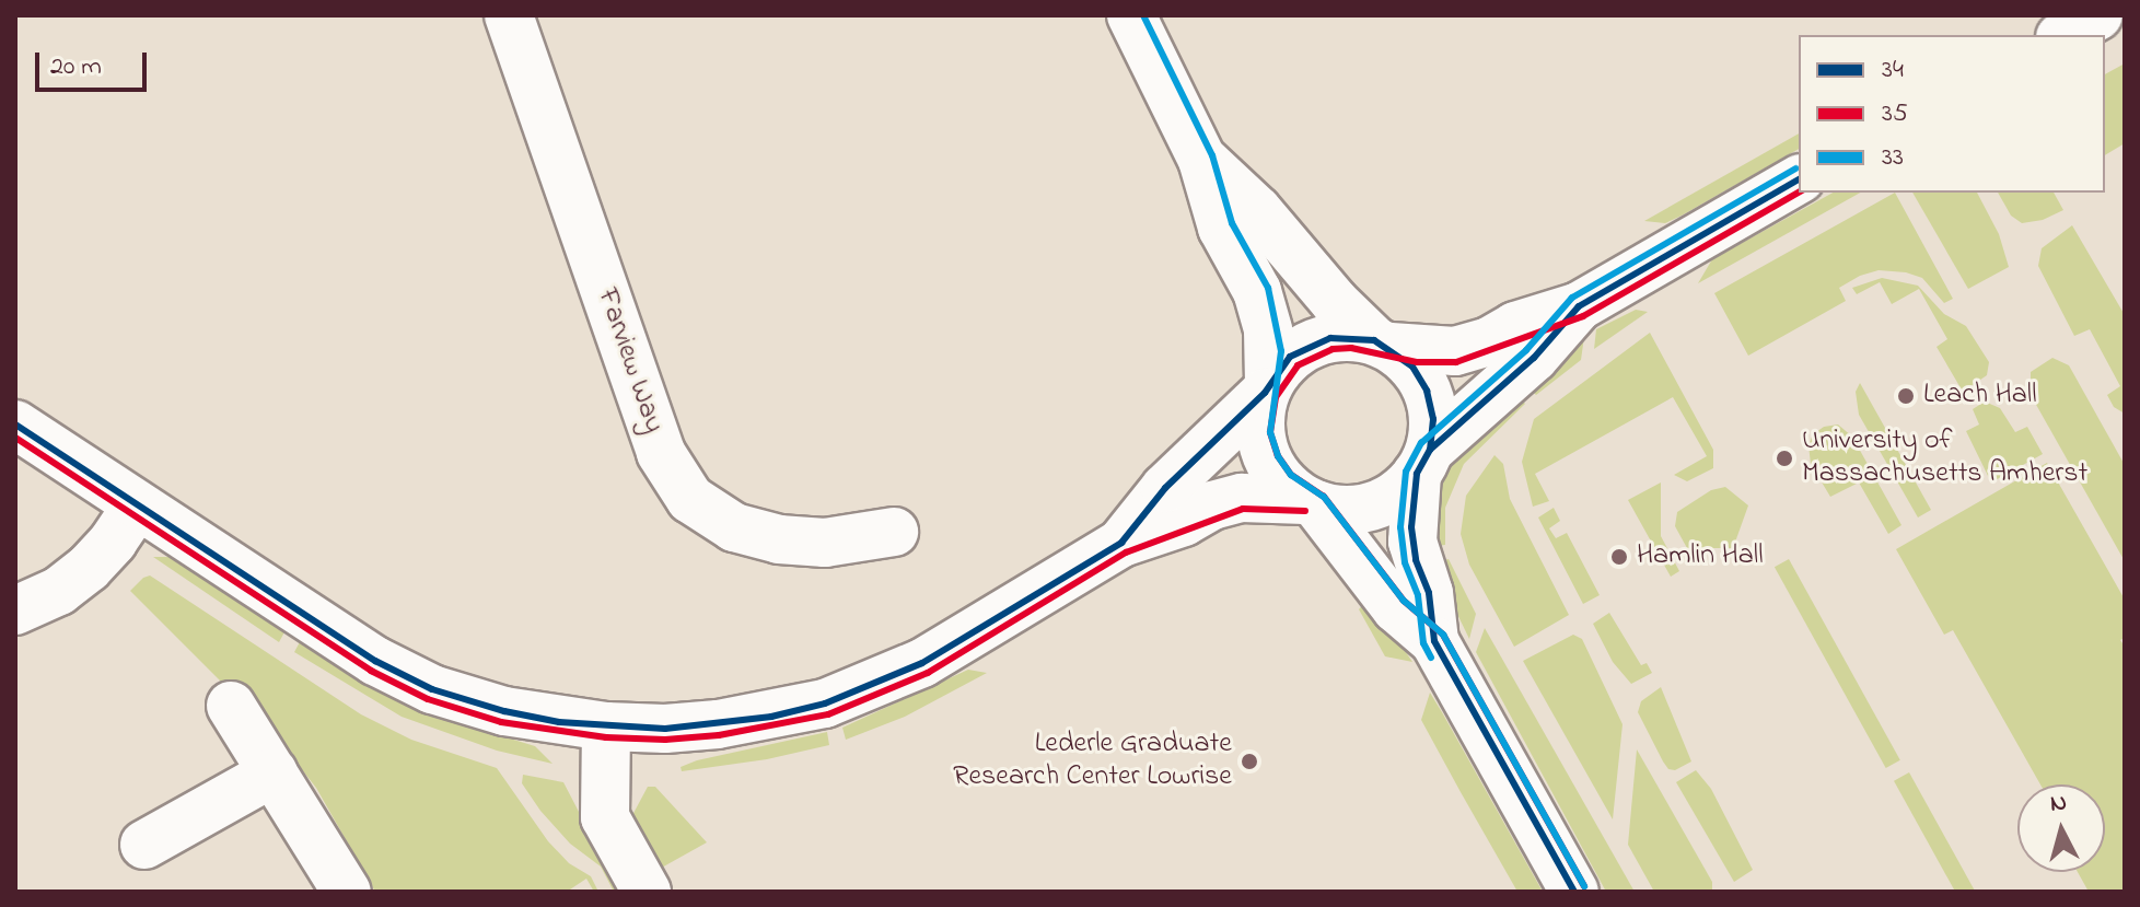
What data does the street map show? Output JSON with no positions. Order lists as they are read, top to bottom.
{
  "streets": {
    "main road": ["Farview Way"]
  },
  "places": [
    "Leach Hall",
    "University of Massachusetts Amherst",
    "Hamlin Hall",
    "Lederle Graduate Research Center Lowrise"
  ],
  "lines": ["transit line 33", "transit line 34", "transit line 35"],
  "legend": ["34", "35", "33"],
  "scale_bar": "20 m",
  "north": "top"
}
